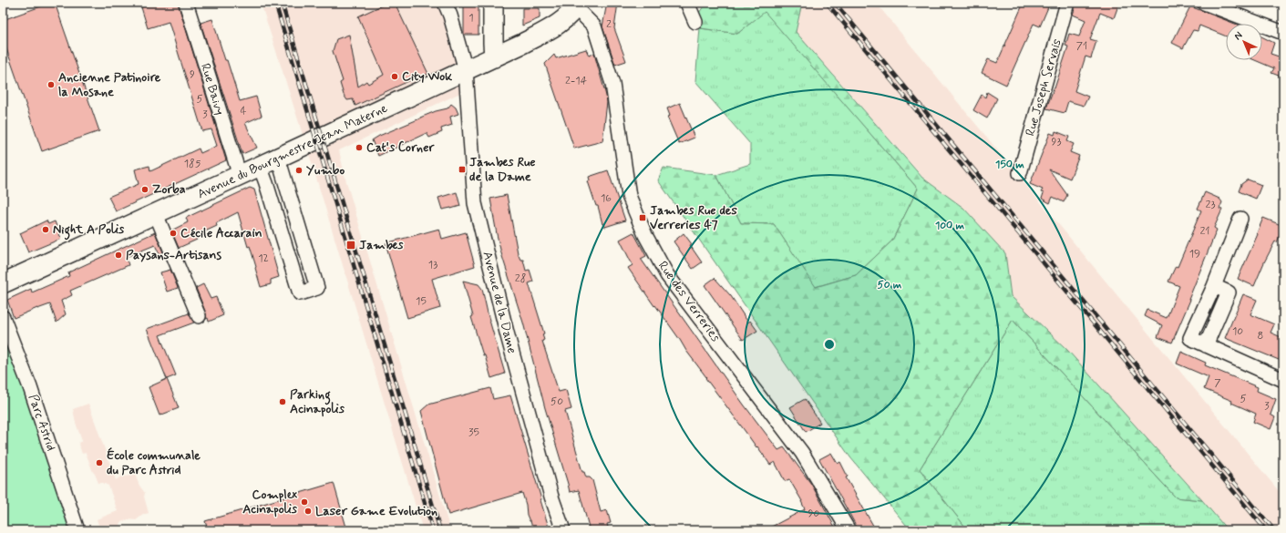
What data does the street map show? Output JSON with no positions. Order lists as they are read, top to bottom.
{
  "streets": {
    "main road": ["Avenue du Bourgmestre Jean Materne"],
    "street": [
      "Rue Joseph Servais",
      "Rue Baivy",
      "Rue des Verreries",
      "Avenue de la Dame",
      "Parc Astrid"
    ]
  },
  "crossings": [
    ["Rue Baivy", "Avenue du Bourgmestre Jean Materne"],
    ["Avenue du Bourgmestre Jean Materne", "Rue des Verreries"],
    ["Avenue du Bourgmestre Jean Materne", "Avenue de la Dame"]
  ],
  "places": {
    "other": [
      "City Wok",
      "Ancienne Patinoire la Mosane",
      "Cat's Corner",
      "Yumbo",
      "Zorba",
      "Night A Polis",
      "Cécile Accarain",
      "Paysans-Artisans",
      "Parking Acinapolis",
      "École communale du Parc Astrid",
      "Complex Acinapolis",
      "Laser Game Evolution"
    ],
    "transit": ["Jambes Rue de la Dame", "Jambes Rue des Verreries 47", "Jambes"]
  },
  "house_numbers": [
    "1",
    "2",
    "71",
    "9",
    "2-14",
    "5",
    "4",
    "3",
    "93",
    "185",
    "16",
    "23",
    "21",
    "19",
    "12",
    "13",
    "28",
    "15",
    "10",
    "8",
    "7",
    "5",
    "50",
    "3",
    "35",
    "90"
  ],
  "north": "top left",
  "rings": ["150 m", "100 m", "50 m"]
}
